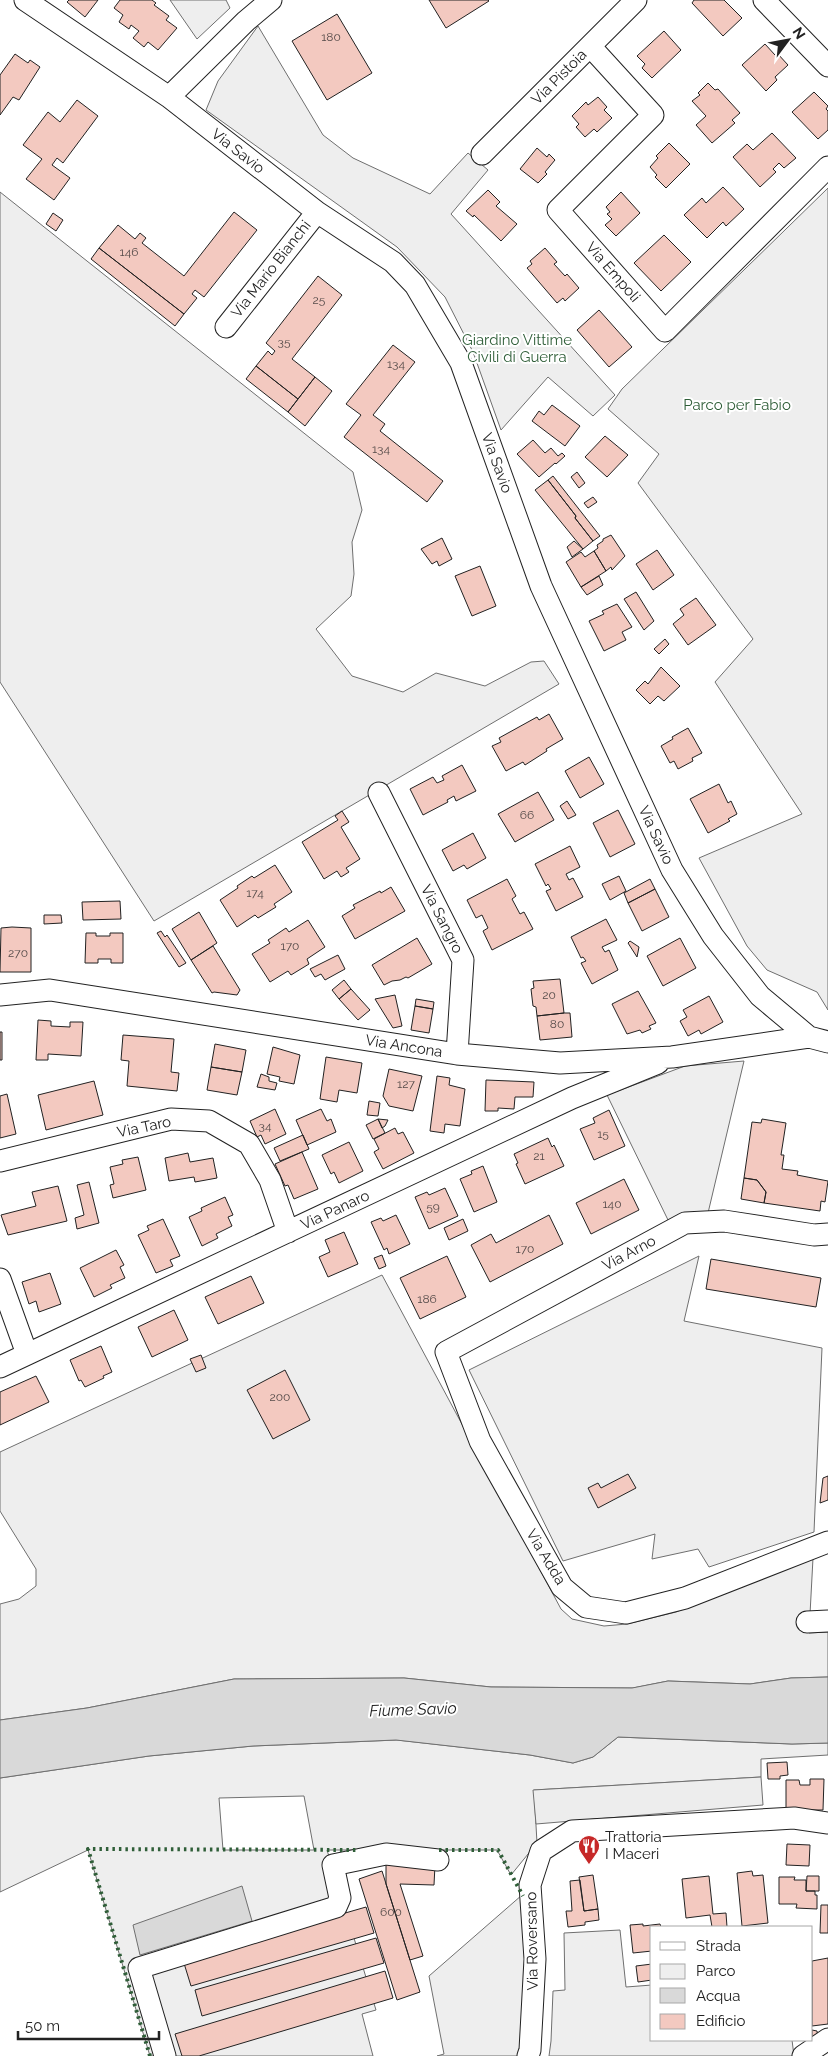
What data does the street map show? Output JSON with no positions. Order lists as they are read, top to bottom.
{
  "streets": {
    "street": [
      "Via Pistoia",
      "Via Savio",
      "Via Mario Bianchi",
      "Via Empoli",
      "Via Sangro",
      "Via Ancona",
      "Via Taro",
      "Via Panaro",
      "Via Arno",
      "Via Adda",
      "Via Roversano"
    ]
  },
  "crossings": [
    ["Via Pistoia", "Via Empoli"],
    ["Via Savio", "Via Mario Bianchi"],
    ["Via Savio", "Via Ancona"],
    ["Via Sangro", "Via Ancona"],
    ["Via Ancona", "Via Panaro"],
    ["Via Taro", "Via Panaro"],
    ["Via Arno", "Via Adda"]
  ],
  "water": ["Fiume Savio"],
  "parks": ["Giardino Vittime Civili di Guerra", "Parco per Fabio"],
  "places": {
    "restaurant": ["Trattoria I Maceri"]
  },
  "house_numbers": [
    "180",
    "146",
    "25",
    "35",
    "134",
    "134",
    "66",
    "174",
    "170",
    "270",
    "20",
    "80",
    "127",
    "34",
    "15",
    "21",
    "140",
    "59",
    "170",
    "186",
    "200",
    "600"
  ],
  "legend": [
    "Strada",
    "Parco",
    "Acqua",
    "Edificio"
  ],
  "scale_bar": "50 m",
  "north": "top right"
}
